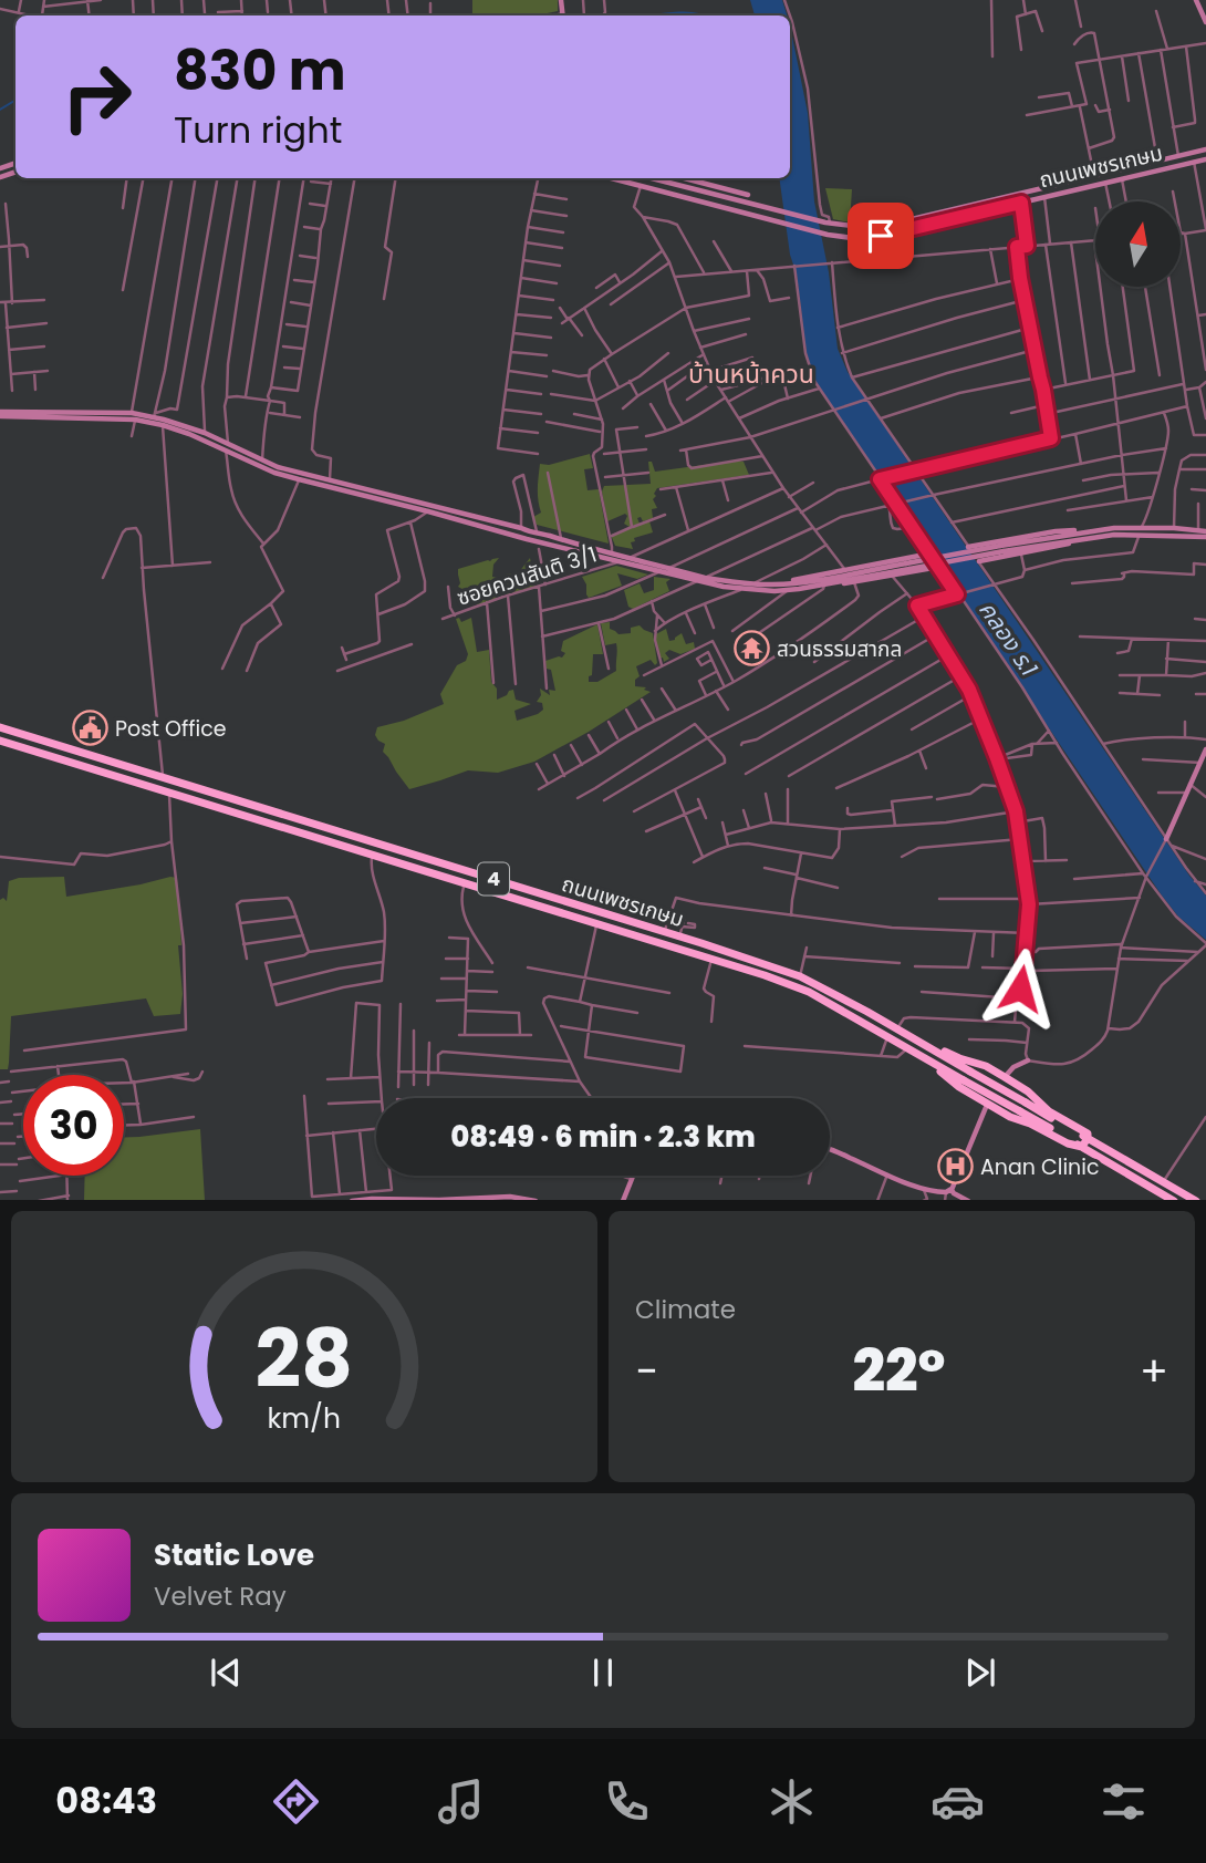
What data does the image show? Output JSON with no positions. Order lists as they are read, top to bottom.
{
  "streets": {
    "highway": ["ถนนเพชรเกษม", "4"],
    "street": ["ซอยควนสันติ 3/1"]
  },
  "districts": ["บ้านหน้าควน"],
  "water": ["คลอง ร.1"],
  "places": {
    "temple": ["สวนธรรมสากล"],
    "public building": ["Post Office"],
    "hospital": ["Anan Clinic"]
  },
  "north": "top",
  "page": {
    "turn": ["830 m", "Turn right"],
    "limit": "30",
    "trip": "08:49 · 6 min · 2.3 km",
    "tile": "Climate",
    "heat": ["−", "22°", "+"],
    "song": ["Static Love", "Velvet Ray"],
    "tabs": "08:43",
    "gauge": ["28", "km/h"]
  }
}
